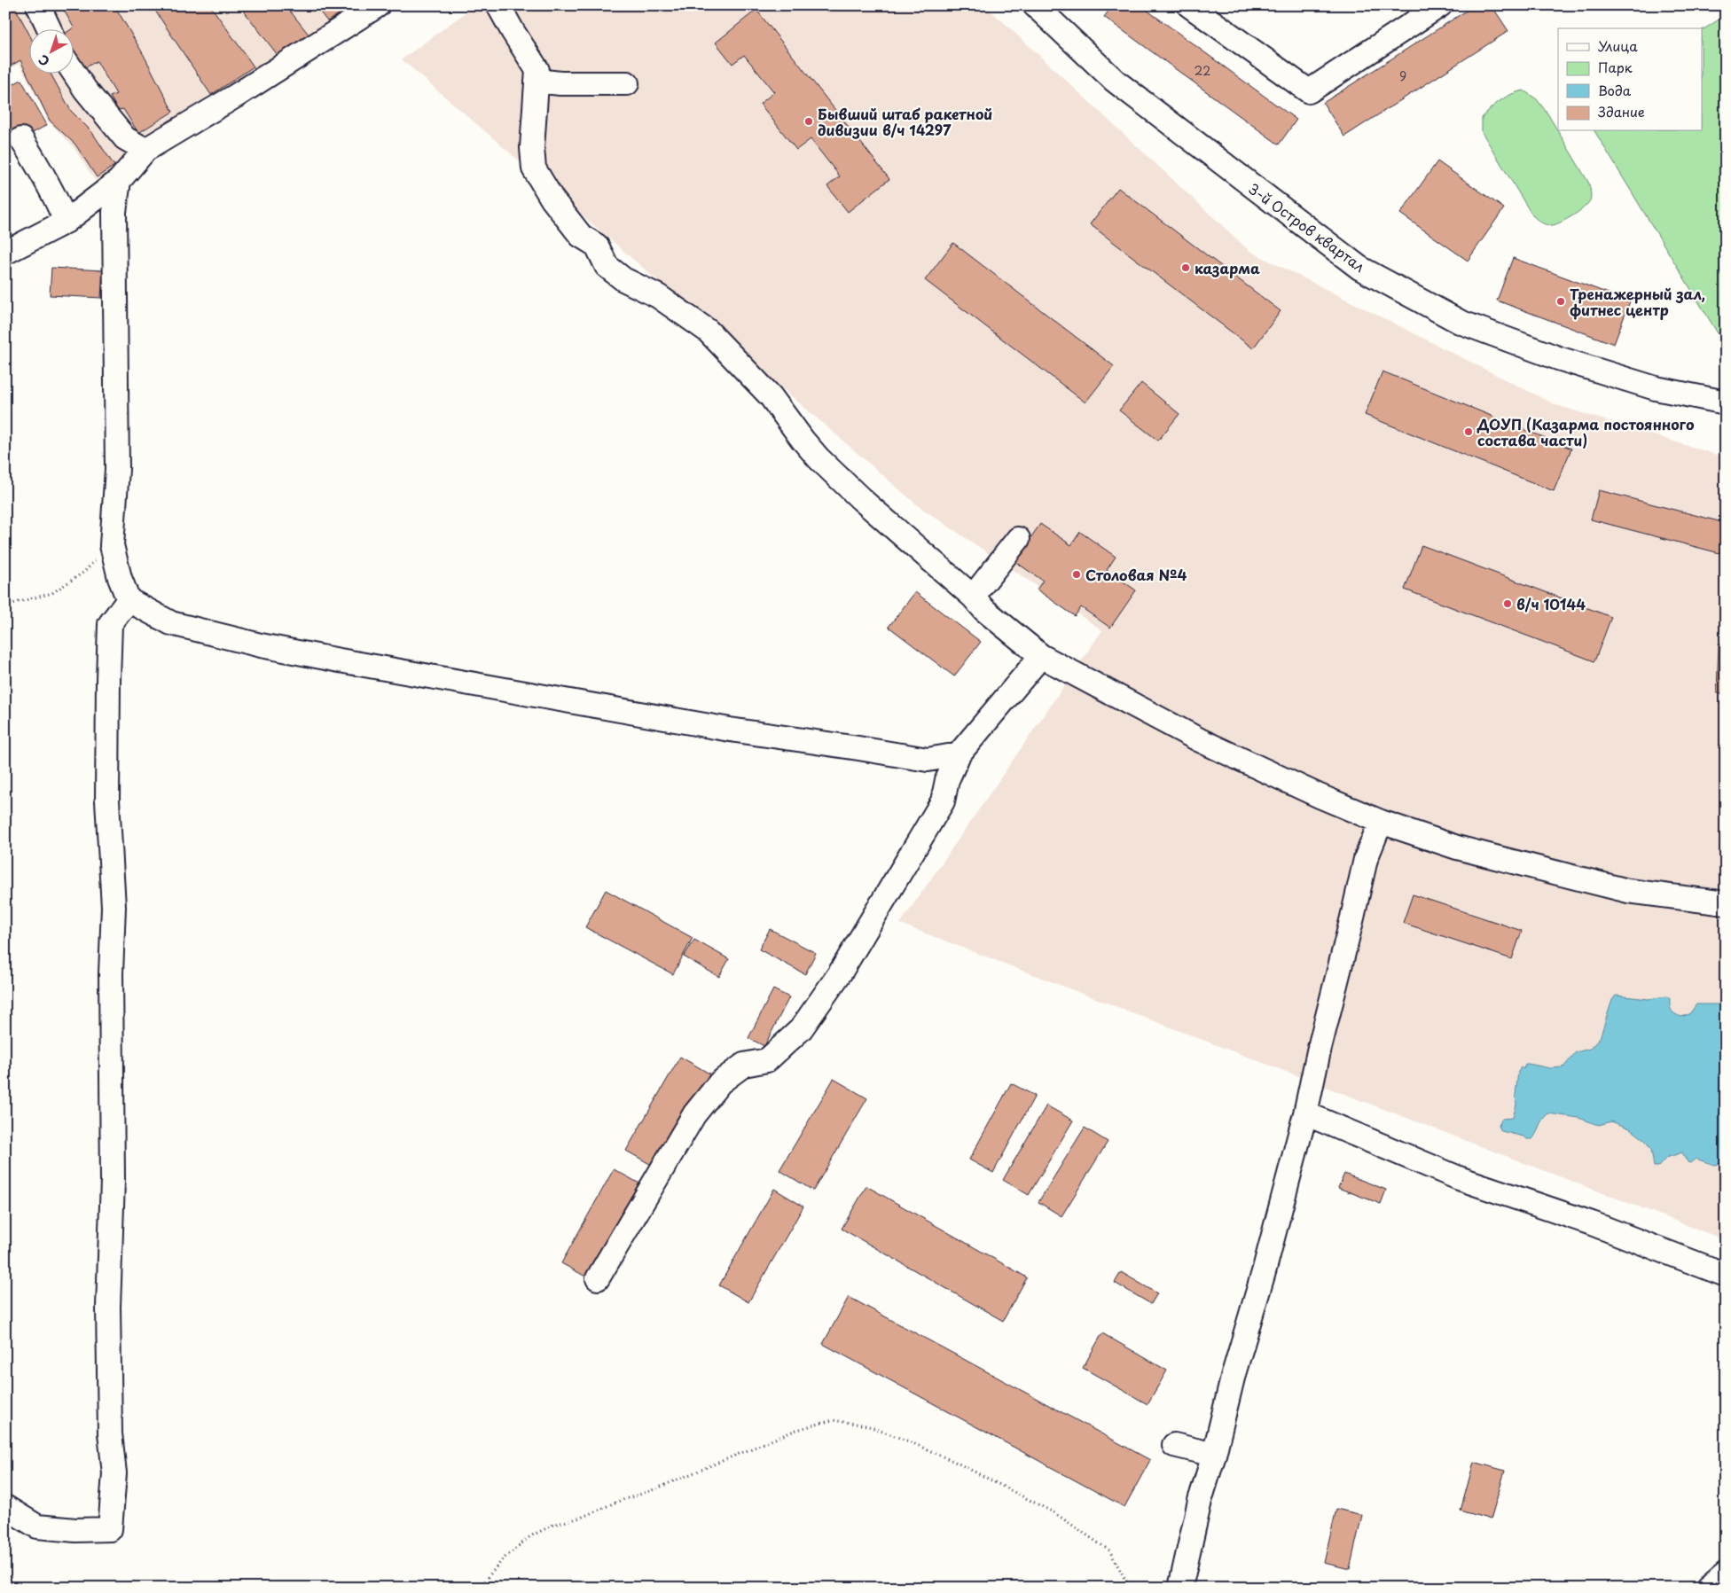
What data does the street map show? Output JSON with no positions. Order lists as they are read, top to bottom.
{
  "streets": {
    "street": ["3-й Остров квартал"]
  },
  "places": [
    "Бывший штаб ракетной дивизии в/ч 14297",
    "казарма",
    "Тренажерный зал, фитнес центр",
    "ДОУП (Казарма постоянного состава части)",
    "Столовая №4",
    "в/ч 10144"
  ],
  "house_numbers": ["22", "9"],
  "legend": [
    "Улица",
    "Парк",
    "Вода",
    "Здание"
  ],
  "north": "bottom left"
}
